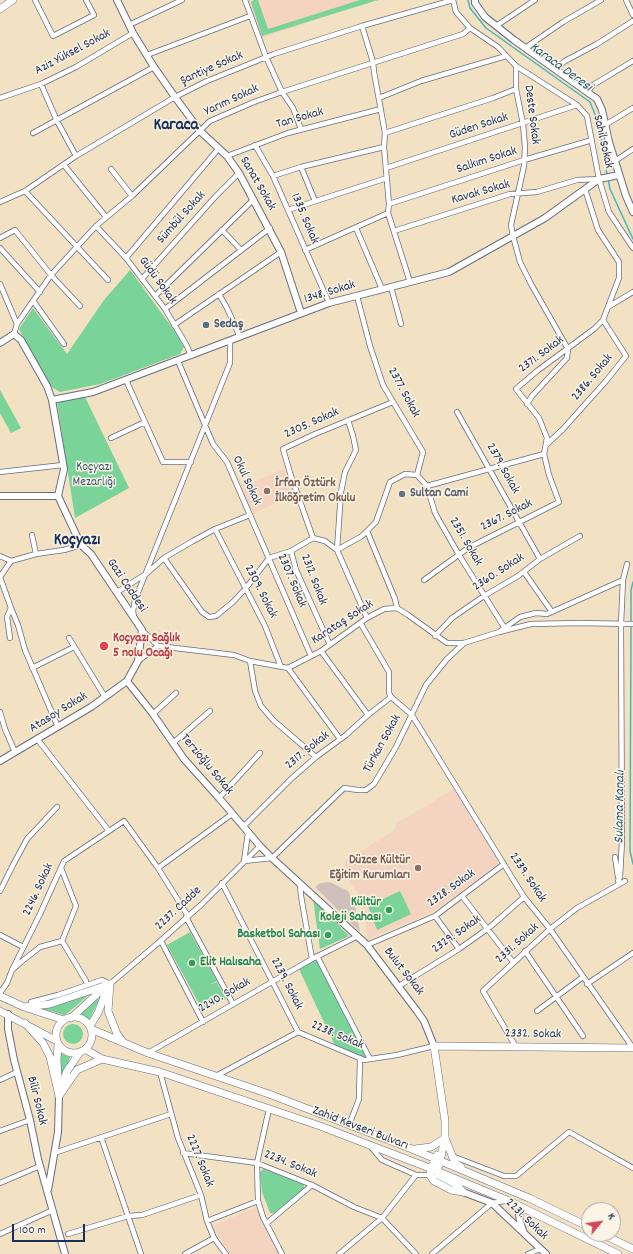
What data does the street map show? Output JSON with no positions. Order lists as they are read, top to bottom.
{
  "streets": {
    "main road": ["Bulut Sokak", "2332. Sokak", "Zahid Kevseri Bulvarı"],
    "street": [
      "Aziz Yüksel Sokak",
      "Şantiye Sokak",
      "Yarım Sokak",
      "Deste Sokak",
      "Tan Sokak",
      "Güden Sokak",
      "Sahil Sokak",
      "Salkım Sokak",
      "Sanat Sokak",
      "Kavak Sokak",
      "Sümbül Sokak",
      "1335. Sokak",
      "Güdü Sokak",
      "1348. Sokak",
      "2371. Sokak",
      "2386. Sokak",
      "2377. Sokak",
      "2305. Sokak",
      "2379. Sokak",
      "Okul Sokak",
      "2367. Sokak",
      "2351. Sokak",
      "2360. Sokak",
      "2312. Sokak",
      "2307. Sokak",
      "Gazi Caddesi",
      "2309. Sokak",
      "Karataş Sokak",
      "Atasoy Sokak",
      "Türkan Sokak",
      "2317. Sokak",
      "Terzioğlu Sokak",
      "2339. Sokak",
      "2328. Sokak",
      "2246. Sokak",
      "2237. Cadde",
      "2329. Sokak",
      "2331. Sokak",
      "2239. Sokak",
      "2240. Sokak",
      "2238. Sokak",
      "Bilir Sokak",
      "2227. Sokak",
      "2234. Sokak",
      "2231. Sokak"
    ]
  },
  "crossings": [
    ["Aziz Yüksel Sokak", "Sanat Sokak"],
    ["Şantiye Sokak", "Sahil Sokak"],
    ["Şantiye Sokak", "Sanat Sokak"],
    ["Yarım Sokak", "Sahil Sokak"],
    ["Yarım Sokak", "Sanat Sokak"],
    ["Yarım Sokak", "Güdü Sokak"],
    ["Deste Sokak", "Güden Sokak"],
    ["Deste Sokak", "Sahil Sokak"],
    ["Deste Sokak", "Salkım Sokak"],
    ["Deste Sokak", "Kavak Sokak"],
    ["Deste Sokak", "1348. Sokak"],
    ["Deste Sokak", "2371. Sokak"],
    ["Tan Sokak", "Sanat Sokak"],
    ["Tan Sokak", "1335. Sokak"],
    ["Güden Sokak", "Sahil Sokak"],
    ["Sahil Sokak", "Salkım Sokak"],
    ["Sahil Sokak", "Kavak Sokak"],
    ["Sahil Sokak", "1348. Sokak"],
    ["Sanat Sokak", "Sümbül Sokak"],
    ["Sanat Sokak", "1348. Sokak"],
    ["Kavak Sokak", "1348. Sokak"],
    ["Sümbül Sokak", "Güdü Sokak"],
    ["1335. Sokak", "1348. Sokak"],
    ["Güdü Sokak", "1348. Sokak"],
    ["1348. Sokak", "2371. Sokak"],
    ["1348. Sokak", "2377. Sokak"],
    ["1348. Sokak", "Okul Sokak"],
    ["2371. Sokak", "2386. Sokak"],
    ["2371. Sokak", "2367. Sokak"],
    ["2377. Sokak", "2305. Sokak"],
    ["2305. Sokak", "2312. Sokak"],
    ["2379. Sokak", "2367. Sokak"],
    ["2379. Sokak", "2360. Sokak"],
    ["Okul Sokak", "2307. Sokak"],
    ["Okul Sokak", "Gazi Caddesi"],
    ["Okul Sokak", "2309. Sokak"],
    ["2367. Sokak", "2351. Sokak"],
    ["2351. Sokak", "2360. Sokak"],
    ["2312. Sokak", "Karataş Sokak"],
    ["2307. Sokak", "Karataş Sokak"],
    ["Gazi Caddesi", "Atasoy Sokak"],
    ["Gazi Caddesi", "Terzioğlu Sokak"],
    ["Karataş Sokak", "Türkan Sokak"],
    ["Atasoy Sokak", "Terzioğlu Sokak"],
    ["Türkan Sokak", "2317. Sokak"],
    ["Türkan Sokak", "Terzioğlu Sokak"],
    ["Türkan Sokak", "2339. Sokak"],
    ["Türkan Sokak", "Bulut Sokak"],
    ["2317. Sokak", "Terzioğlu Sokak"],
    ["Terzioğlu Sokak", "2237. Cadde"],
    ["Terzioğlu Sokak", "Bulut Sokak"],
    ["2339. Sokak", "2328. Sokak"],
    ["2339. Sokak", "2329. Sokak"],
    ["2339. Sokak", "2331. Sokak"],
    ["2339. Sokak", "2332. Sokak"],
    ["2328. Sokak", "Bulut Sokak"],
    ["2237. Cadde", "2239. Sokak"],
    ["2329. Sokak", "Bulut Sokak"],
    ["2331. Sokak", "2332. Sokak"],
    ["Bulut Sokak", "2240. Sokak"],
    ["Bulut Sokak", "2332. Sokak"],
    ["Bulut Sokak", "2238. Sokak"],
    ["2239. Sokak", "2240. Sokak"],
    ["2239. Sokak", "2238. Sokak"],
    ["2240. Sokak", "Zahid Kevseri Bulvarı"],
    ["2332. Sokak", "2238. Sokak"],
    ["2238. Sokak", "Zahid Kevseri Bulvarı"],
    ["Zahid Kevseri Bulvarı", "2227. Sokak"],
    ["2227. Sokak", "2234. Sokak"]
  ],
  "districts": ["Karaca", "Koçyazı"],
  "water": ["Karaca Deresi", "Sulama Kanalı"],
  "parks": ["Koçyazı Mezarlığı"],
  "places": [
    "Sedaş",
    "İrfan Öztürk İlköğretim Okulu",
    "Sultan Cami",
    "Koçyazı Sağlık 5 nolu Ocağı",
    "Düzce Kültür Eğitim Kurumları",
    "Kültür Koleji Sahası",
    "Basketbol Sahası",
    "Elit Halısaha"
  ],
  "scale_bar": "100 m",
  "north": "top right"
}
